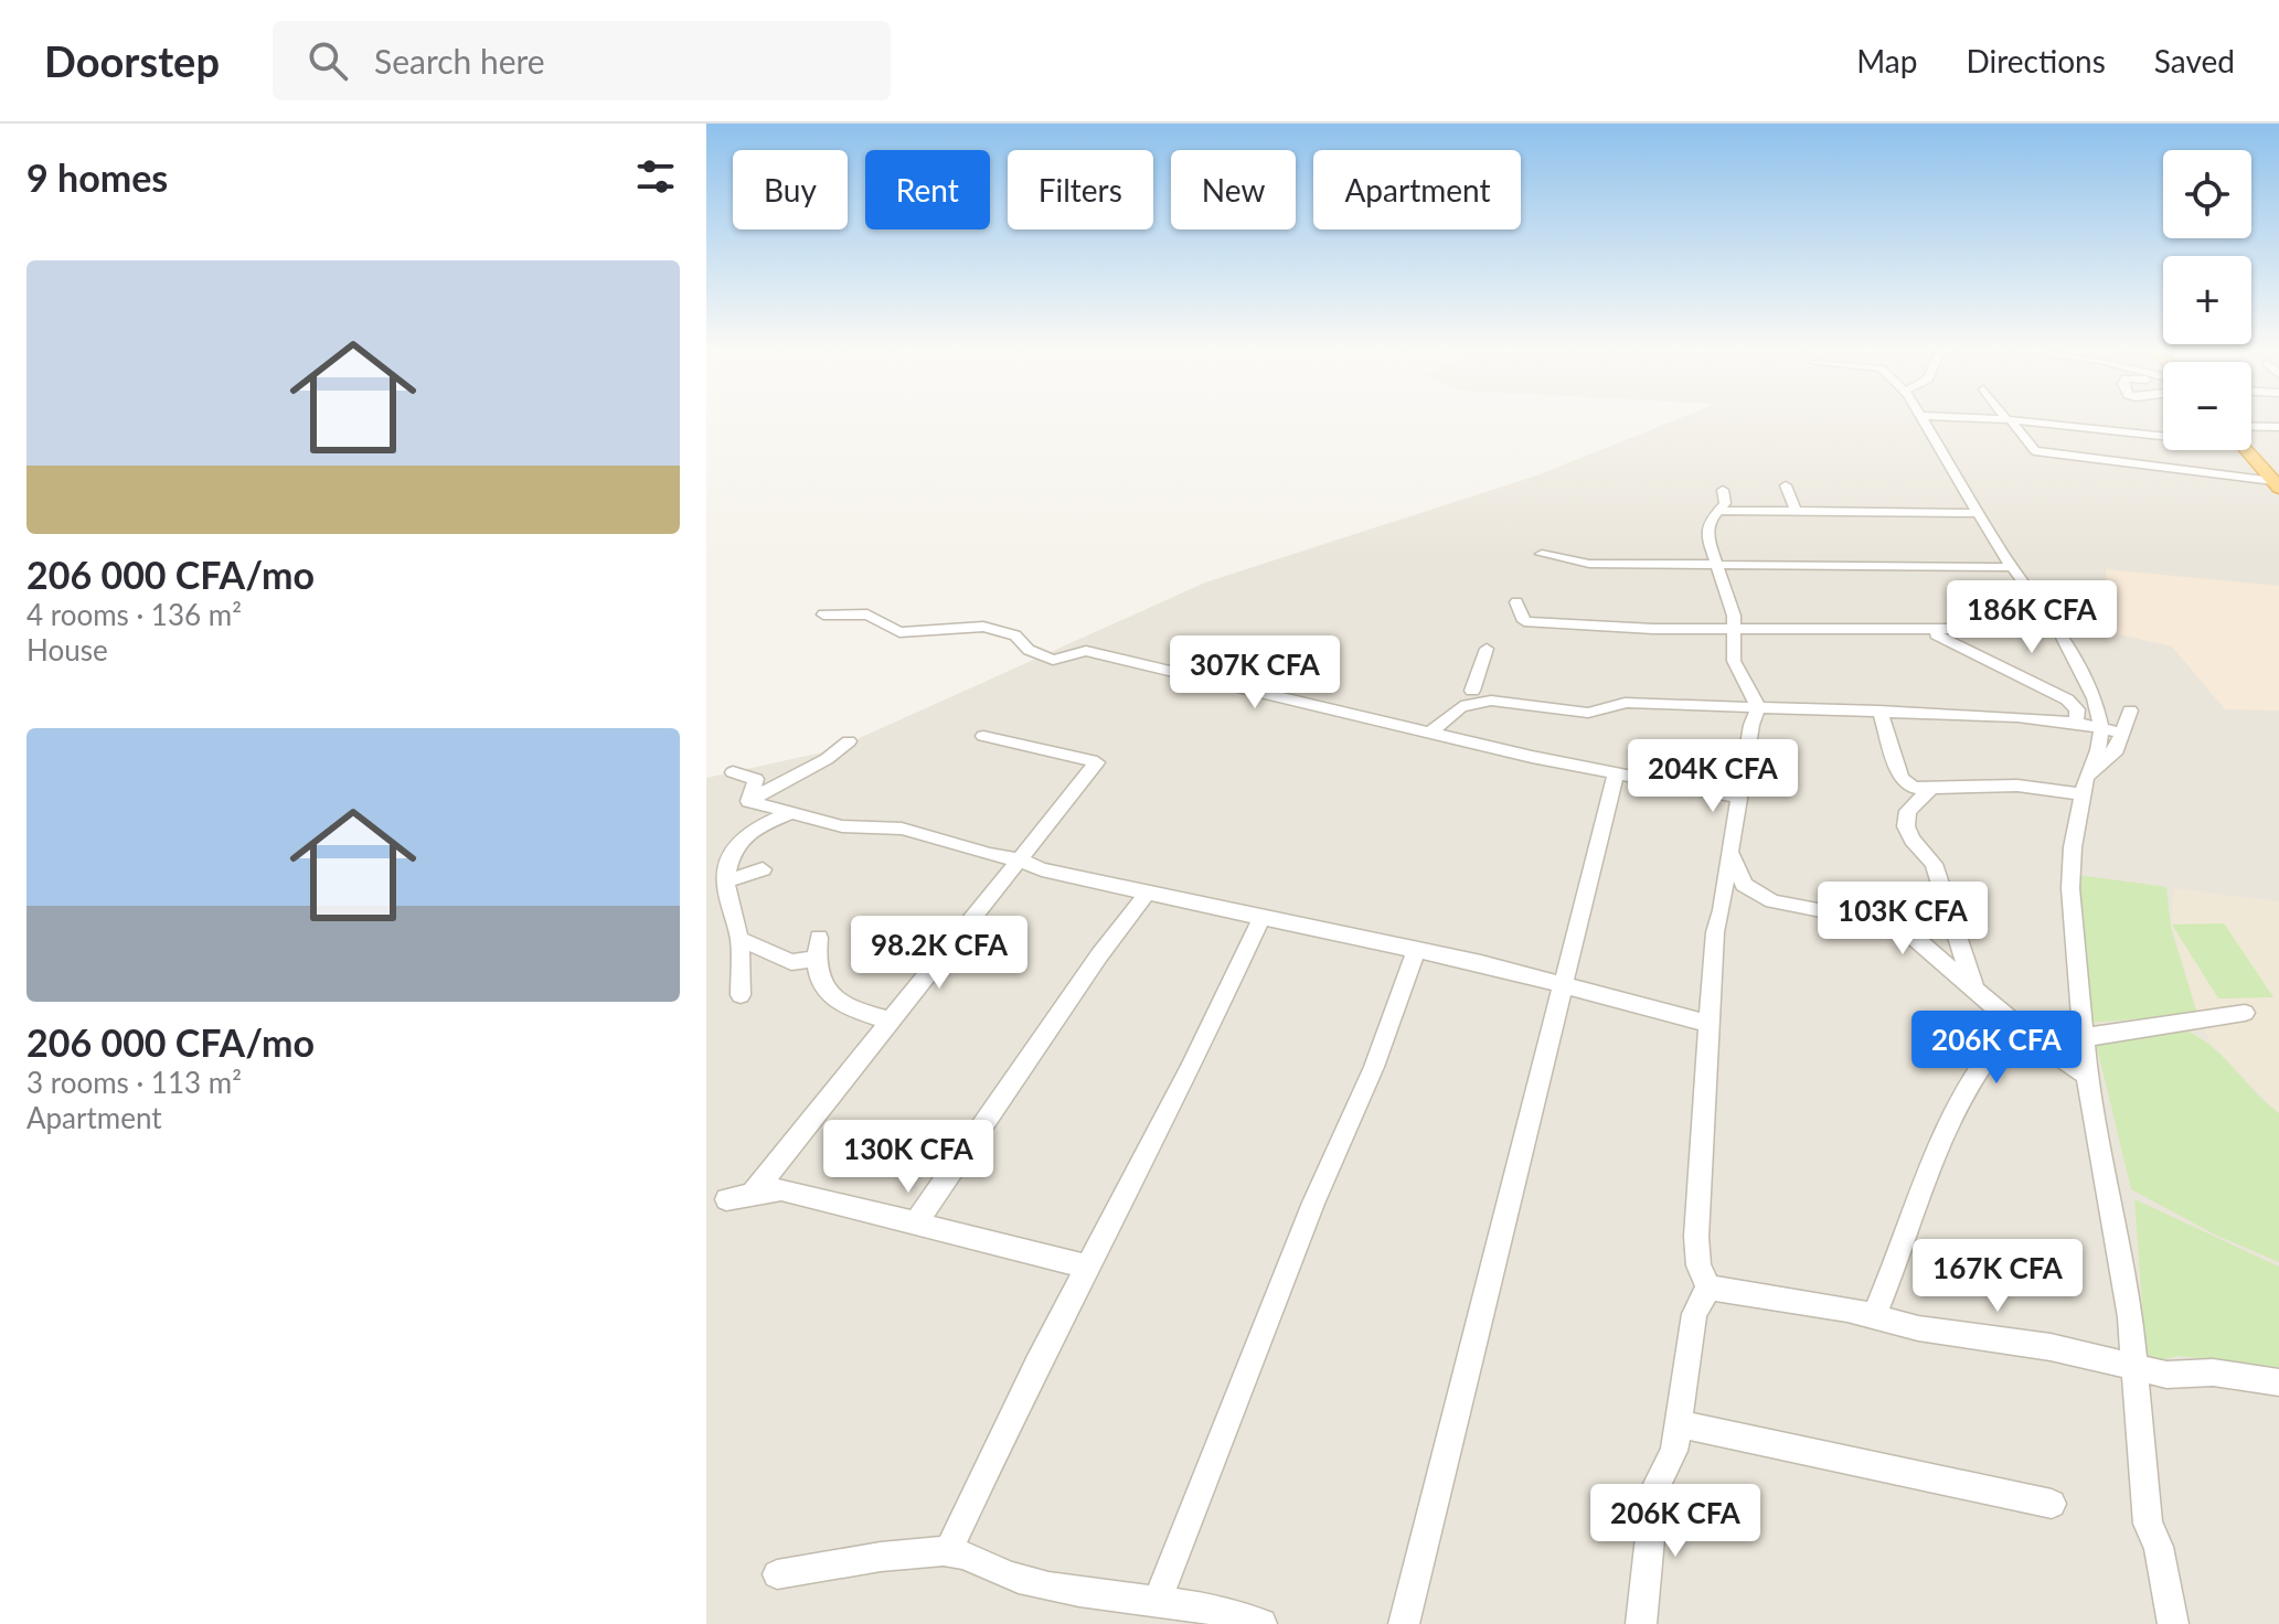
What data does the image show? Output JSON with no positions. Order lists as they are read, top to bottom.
{
  "page": {
    "header": "Doorstep",
    "search": "Search here",
    "nav": ["Map", "Directions", "Saved"],
    "heading": "9 homes",
    "map_buttons": ["+", "−"],
    "chip": [
      "Buy",
      "Rent",
      "Filters",
      "New",
      "Apartment"
    ],
    "list": [
      {
        "name": "206 000 CFA/mo",
        "note": "4 rooms · 136 m² · House"
      },
      {
        "name": "206 000 CFA/mo",
        "note": "3 rooms · 113 m² · Apartment"
      }
    ],
    "price": [
      "186K CFA",
      "307K CFA",
      "204K CFA",
      "103K CFA",
      "98.2K CFA",
      "206K CFA",
      "130K CFA",
      "167K CFA",
      "206K CFA"
    ]
  }
}
